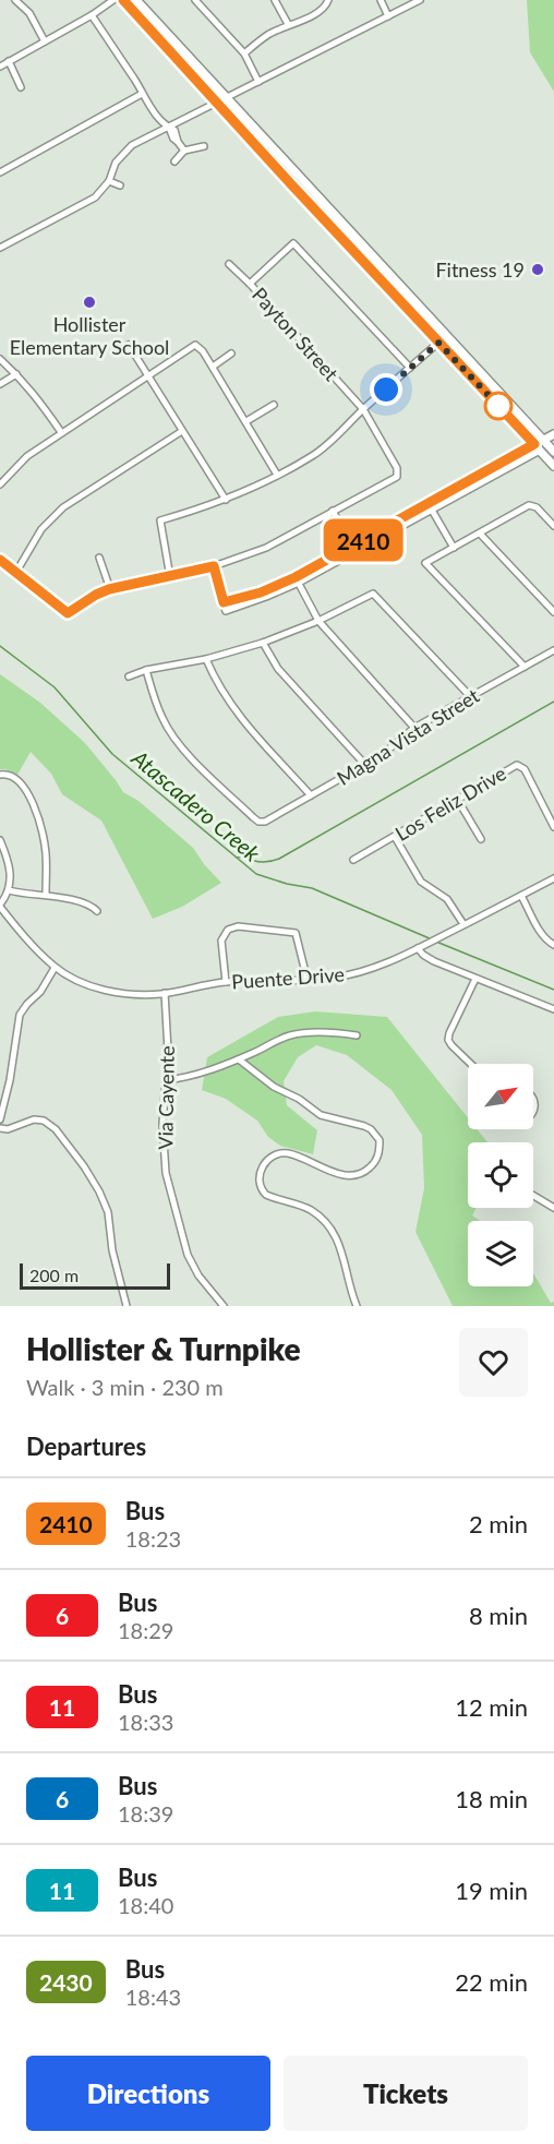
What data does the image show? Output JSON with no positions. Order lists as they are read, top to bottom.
{
  "streets": {
    "street": [
      "Payton Street",
      "Magna Vista Street",
      "Los Feliz Drive",
      "Puente Drive",
      "Via Cayente"
    ]
  },
  "crossings": [
    ["Puente Drive", "Via Cayente"]
  ],
  "water": ["Atascadero Creek"],
  "places": ["Fitness 19", "Hollister Elementary School"],
  "lines": ["bus line 2410"],
  "scale_bar": "200 m",
  "north": "top right",
  "page": {
    "on_map": "2410",
    "scale": "200 m",
    "heading": [
      ["Hollister & Turnpike", "Walk · 3 min · 230 m"],
      "Departures"
    ],
    "list": [
      {
        "mark": "2410",
        "name": "Bus",
        "note": "18:23",
        "value": "2 min"
      },
      {
        "mark": "6",
        "name": "Bus",
        "note": "18:29",
        "value": "8 min"
      },
      {
        "mark": "11",
        "name": "Bus",
        "note": "18:33",
        "value": "12 min"
      },
      {
        "mark": "6",
        "name": "Bus",
        "note": "18:39",
        "value": "18 min"
      },
      {
        "mark": "11",
        "name": "Bus",
        "note": "18:40",
        "value": "19 min"
      },
      {
        "mark": "2430",
        "name": "Bus",
        "note": "18:43",
        "value": "22 min"
      }
    ],
    "buttons": ["Directions", "Tickets"]
  }
}
